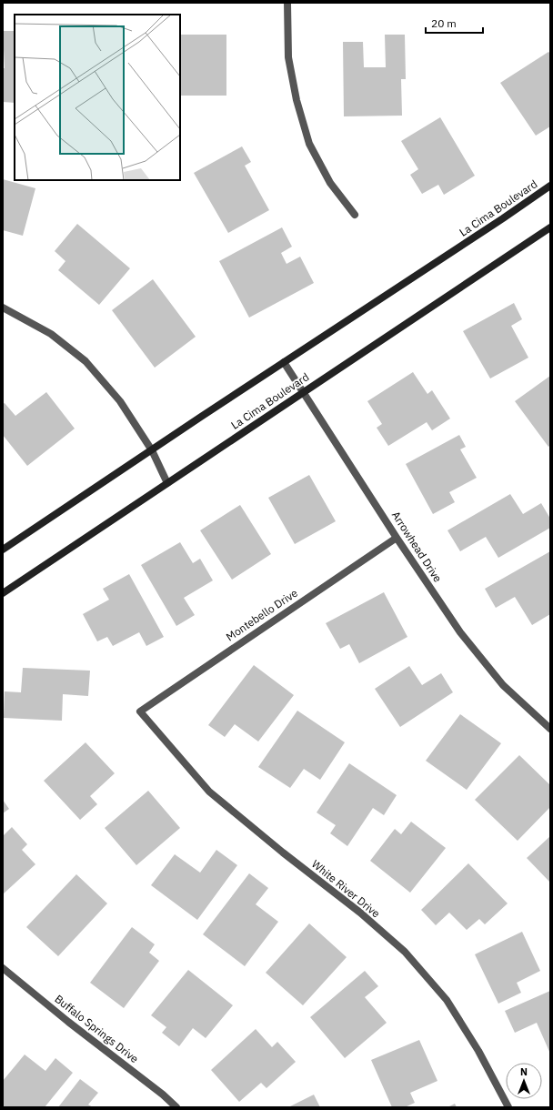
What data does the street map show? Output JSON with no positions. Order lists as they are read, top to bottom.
{
  "streets": {
    "street": [
      "La Cima Boulevard",
      "Arrowhead Drive",
      "Montebello Drive",
      "White River Drive",
      "Buffalo Springs Drive"
    ]
  },
  "crossings": [
    ["La Cima Boulevard", "Arrowhead Drive"],
    ["Arrowhead Drive", "Montebello Drive"],
    ["Montebello Drive", "White River Drive"]
  ],
  "scale_bar": "20 m",
  "north": "top"
}
